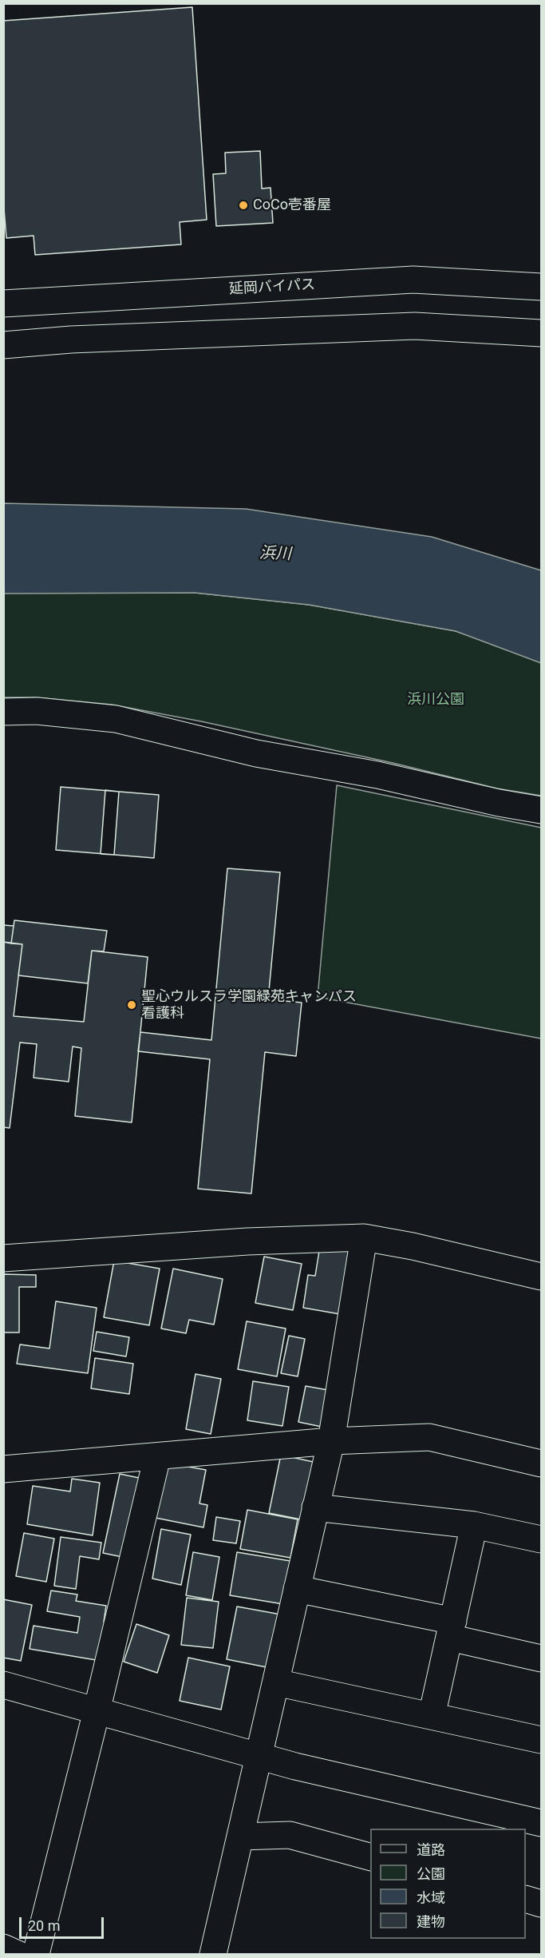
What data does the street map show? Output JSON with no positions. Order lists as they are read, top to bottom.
{
  "streets": {
    "main road": ["延岡バイパス"]
  },
  "water": ["浜川"],
  "parks": ["浜川公園"],
  "places": ["CoCo壱番屋", "聖心ウルスラ学園緑苑キャンパス 看護科"],
  "legend": [
    "道路",
    "公園",
    "水域",
    "建物"
  ],
  "scale_bar": "20 m"
}
